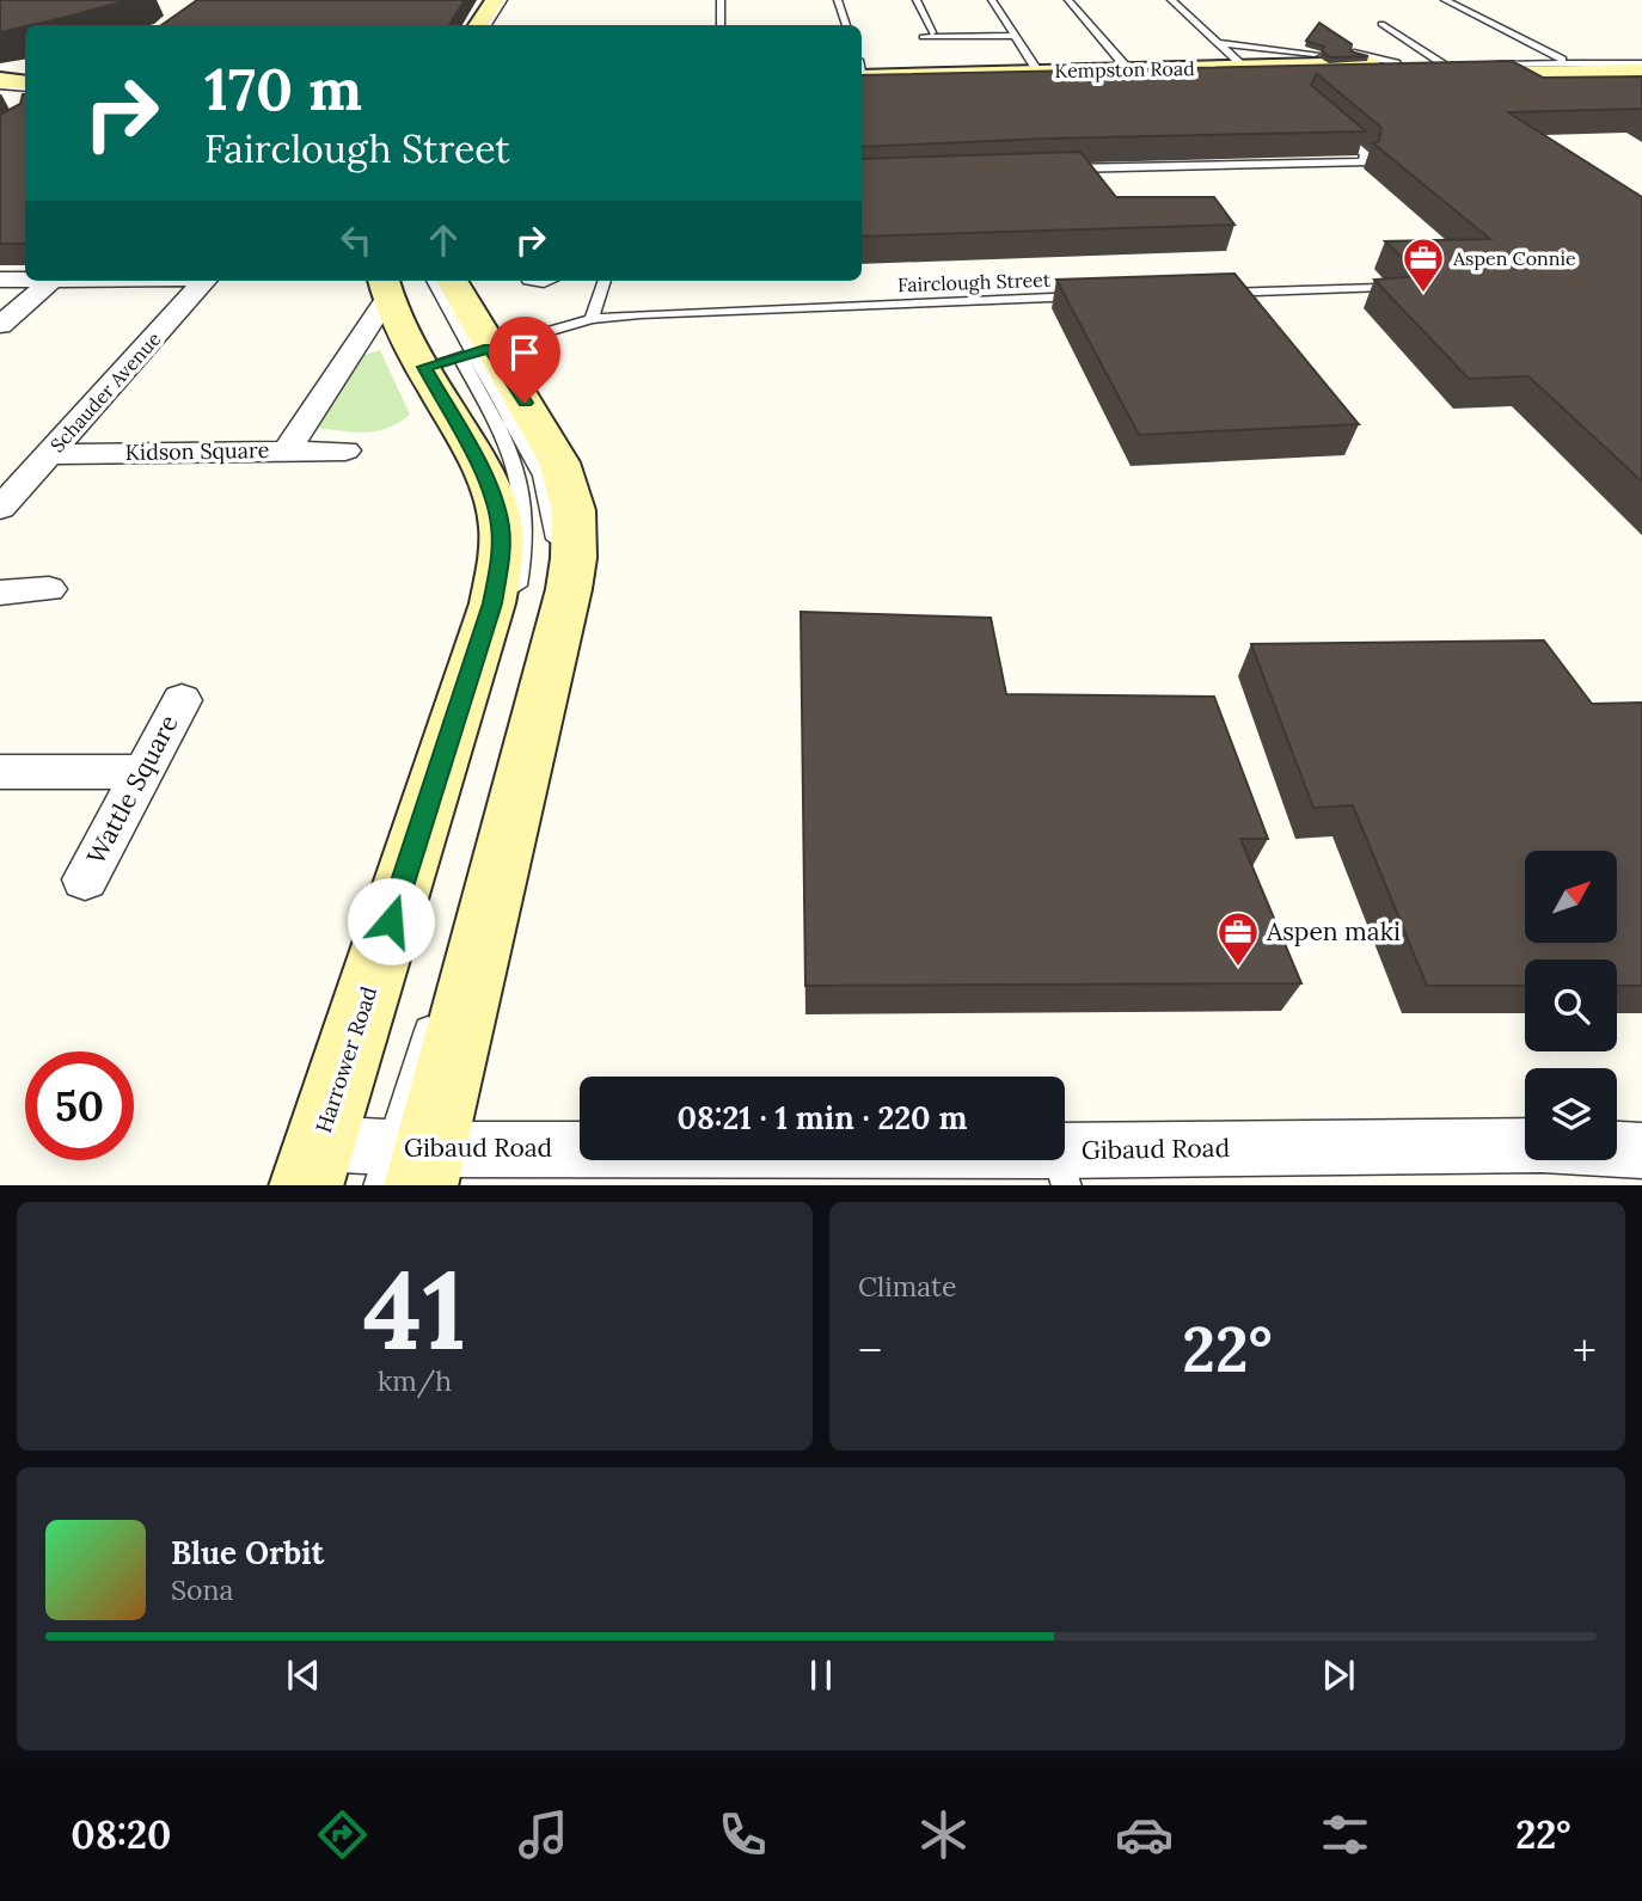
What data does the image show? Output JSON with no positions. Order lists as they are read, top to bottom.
{
  "streets": {
    "main road": ["Kempston Road", "Harrower Road"],
    "street": [
      "Schauder Avenue",
      "Kidson Square",
      "Wattle Square",
      "Gibaud Road"
    ],
    "lane": ["Fairclough Street"]
  },
  "crossings": [
    ["Fairclough Street", "Harrower Road"],
    ["Schauder Avenue", "Kidson Square"],
    ["Harrower Road", "Gibaud Road"]
  ],
  "places": {
    "office": ["Aspen Connie", "Aspen maki"]
  },
  "north": "top right",
  "page": {
    "turn": ["170 m", "Fairclough Street"],
    "limit": "50",
    "trip": "08:21 · 1 min · 220 m",
    "tile": [
      ["41", "km/h"],
      "Climate"
    ],
    "heat": ["−", "22°", "+"],
    "song": ["Blue Orbit", "Sona"],
    "tabs": ["08:20", "22°"]
  }
}
